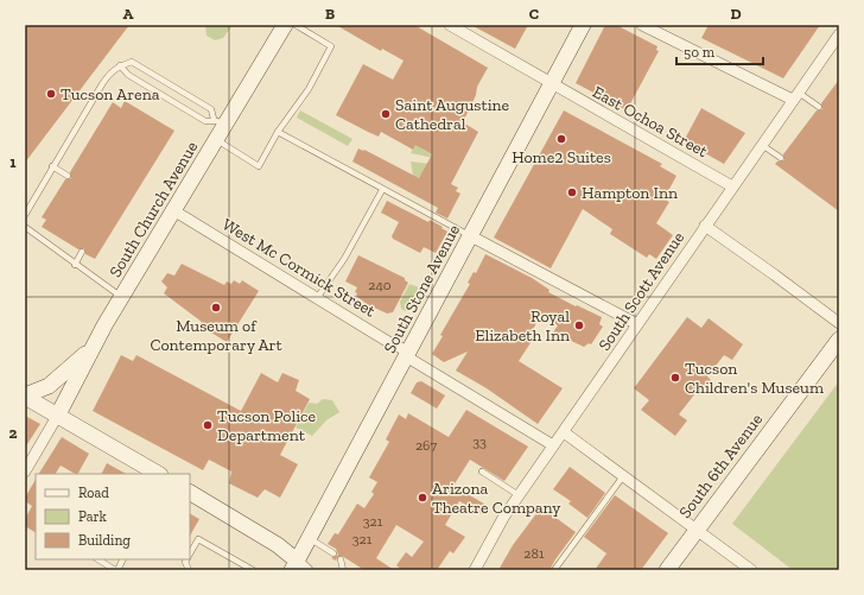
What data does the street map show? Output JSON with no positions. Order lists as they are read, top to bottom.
{
  "streets": {
    "street": [
      "East Ochoa Street",
      "South Church Avenue",
      "West Mc Cormick Street",
      "South Stone Avenue",
      "South Scott Avenue",
      "South 6th Avenue"
    ]
  },
  "crossings": [
    ["East Ochoa Street", "South Stone Avenue"],
    ["East Ochoa Street", "South Scott Avenue"],
    ["South Church Avenue", "West Mc Cormick Street"],
    ["West Mc Cormick Street", "South Stone Avenue"],
    ["West Mc Cormick Street", "South Scott Avenue"]
  ],
  "places": [
    "Tucson Arena",
    "Saint Augustine Cathedral",
    "Home2 Suites",
    "Hampton Inn",
    "Museum of Contemporary Art",
    "Royal Elizabeth Inn",
    "Tucson Children's Museum",
    "Tucson Police Department",
    "Arizona Theatre Company"
  ],
  "house_numbers": [
    "240",
    "33",
    "267",
    "321",
    "321",
    "281"
  ],
  "legend": ["Road", "Park", "Building"],
  "scale_bar": "50 m",
  "grid": {
    "columns": [
      "A",
      "B",
      "C",
      "D"
    ],
    "rows": ["1", "2"]
  }
}
